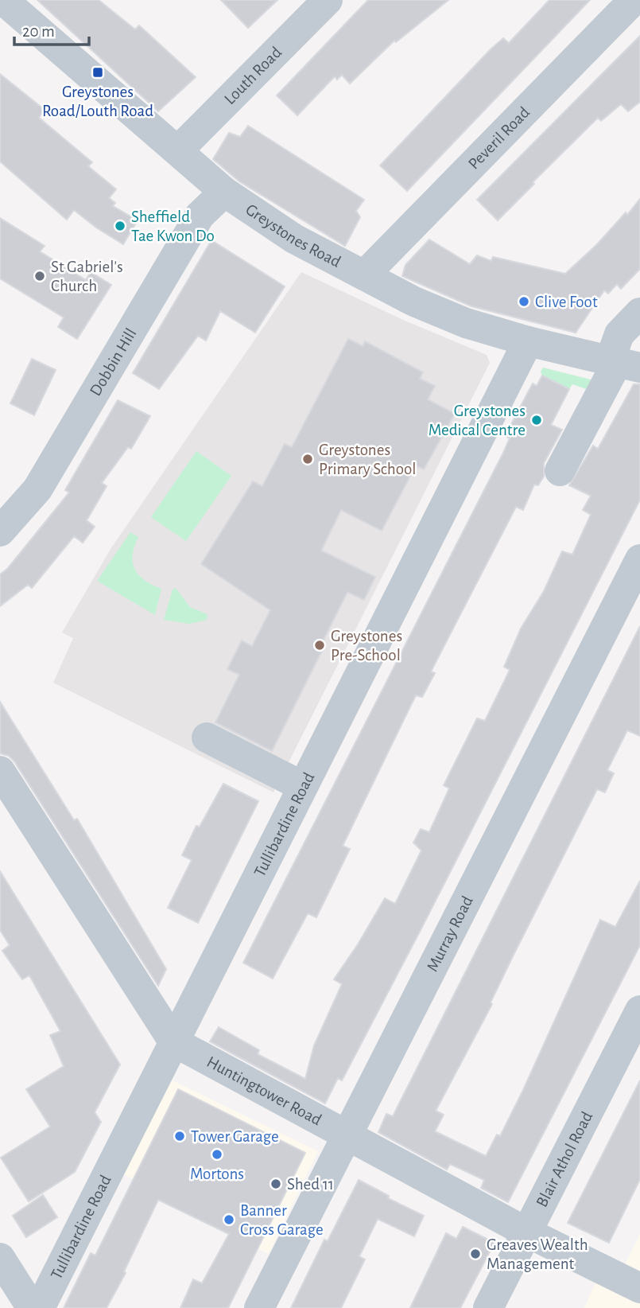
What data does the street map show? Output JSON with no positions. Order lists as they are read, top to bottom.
{
  "streets": {
    "street": [
      "Louth Road",
      "Peveril Road",
      "Greystones Road",
      "Dobbin Hill",
      "Tullibardine Road",
      "Murray Road",
      "Huntingtower Road",
      "Blair Athol Road"
    ]
  },
  "crossings": [
    ["Louth Road", "Greystones Road"],
    ["Peveril Road", "Greystones Road"],
    ["Greystones Road", "Dobbin Hill"],
    ["Greystones Road", "Tullibardine Road"],
    ["Tullibardine Road", "Huntingtower Road"],
    ["Murray Road", "Huntingtower Road"],
    ["Huntingtower Road", "Blair Athol Road"]
  ],
  "places": {
    "transit": ["Greystones Road/Louth Road"],
    "other": [
      "Sheffield Tae Kwon Do",
      "St Gabriel's Church",
      "Clive Foot",
      "Greystones Medical Centre",
      "Greystones Primary School",
      "Greystones Pre-School",
      "Tower Garage",
      "Mortons",
      "Shed 11",
      "Banner Cross Garage",
      "Greaves Wealth Management"
    ]
  },
  "scale_bar": "20 m"
}
